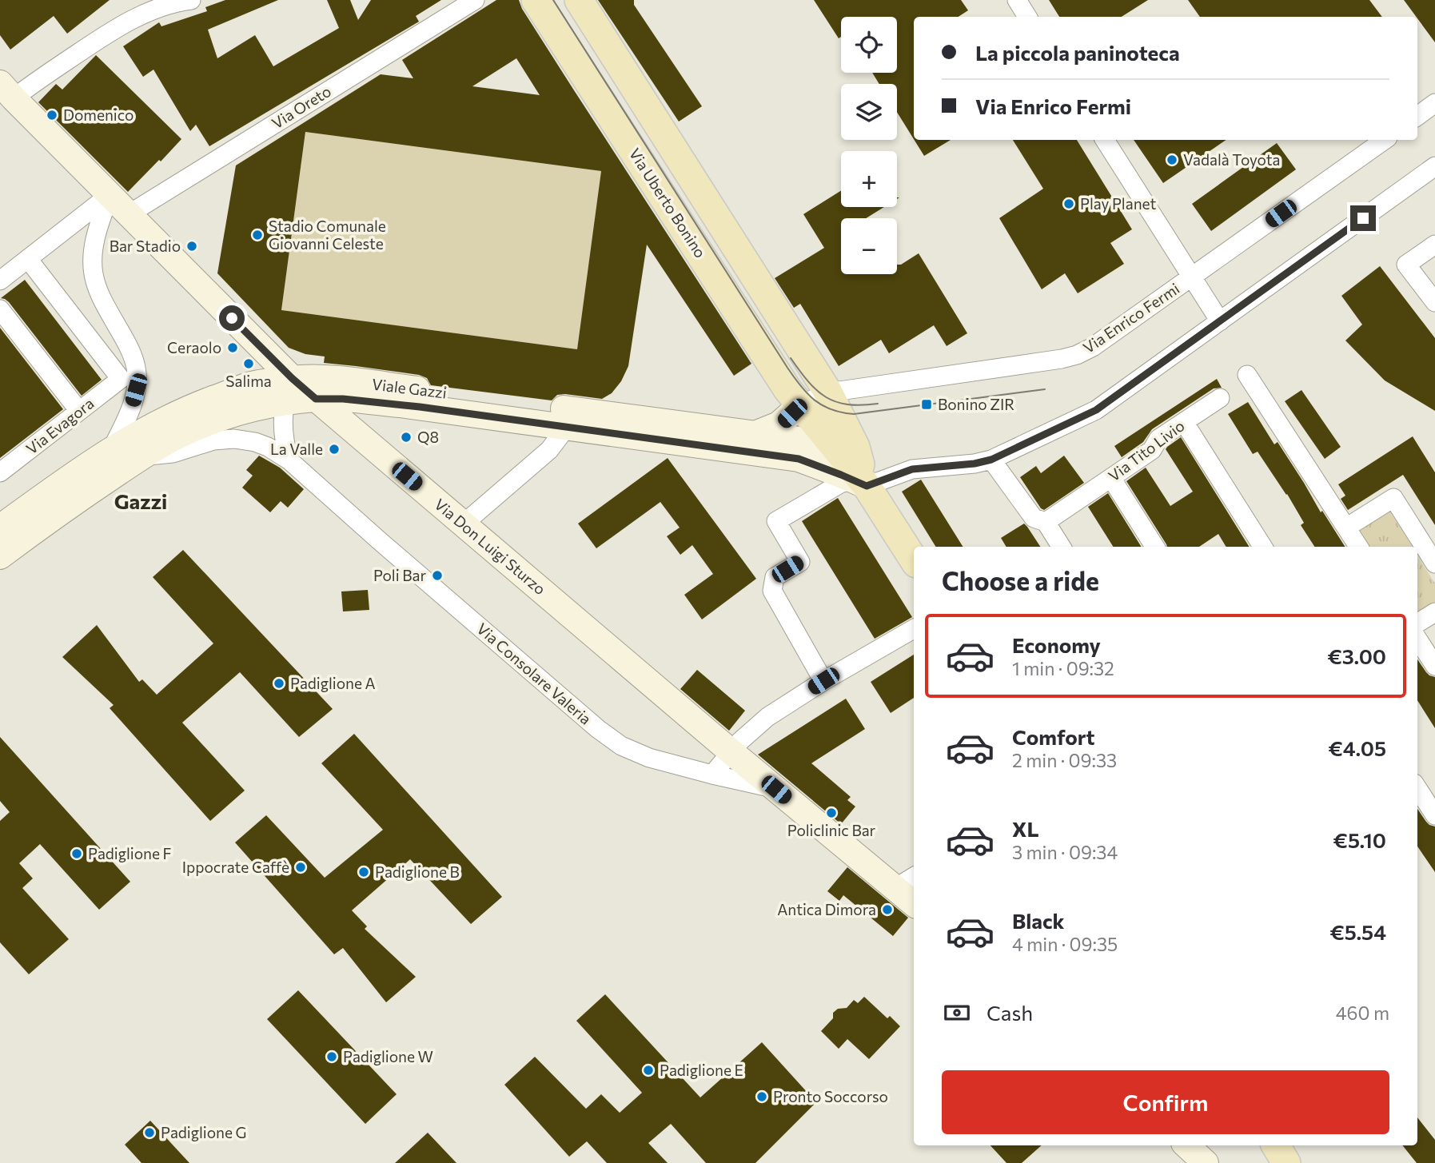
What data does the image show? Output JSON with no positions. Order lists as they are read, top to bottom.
{
  "streets": {
    "main road": ["Via Uberto Bonino", "Viale Gazzi", "Via Don Luigi Sturzo"],
    "street": [
      "Via Oreto",
      "Via Enrico Fermi",
      "Via Evagora",
      "Via Tito Livio",
      "Via Consolare Valeria"
    ]
  },
  "crossings": [
    ["Via Oreto", "Via Don Luigi Sturzo"],
    ["Via Uberto Bonino", "Via Enrico Fermi"],
    ["Via Uberto Bonino", "Viale Gazzi"],
    ["Viale Gazzi", "Via Don Luigi Sturzo"],
    ["Viale Gazzi", "Via Consolare Valeria"]
  ],
  "districts": ["Gazzi"],
  "places": {
    "other": [
      "Domenico",
      "Vadalà Toyota",
      "Play Planet",
      "Stadio Comunale Giovanni Celeste",
      "Bar Stadio",
      "Ceraolo",
      "Salima",
      "Q8",
      "La Valle",
      "Poli Bar",
      "Padiglione A",
      "Policlinic Bar",
      "Padiglione F",
      "Ippocrate Caffè",
      "Padiglione B",
      "Antica Dimora",
      "Padiglione W",
      "Padiglione E",
      "Pronto Soccorso",
      "Padiglione G"
    ],
    "transit": ["Bonino ZIR"]
  },
  "page": {
    "map_buttons": ["+", "−"],
    "banner": ["La piccola paninoteca", "Via Enrico Fermi"],
    "heading": "Choose a ride",
    "list": [
      {
        "name": "Economy",
        "note": "1 min · 09:32",
        "value": "€3.00"
      },
      {
        "name": "Comfort",
        "note": "2 min · 09:33",
        "value": "€4.05"
      },
      {
        "name": "XL",
        "note": "3 min · 09:34",
        "value": "€5.10"
      },
      {
        "name": "Black",
        "note": "4 min · 09:35",
        "value": "€5.54"
      }
    ],
    "pay": ["Cash", "460 m"],
    "buttons": "Confirm"
  }
}
